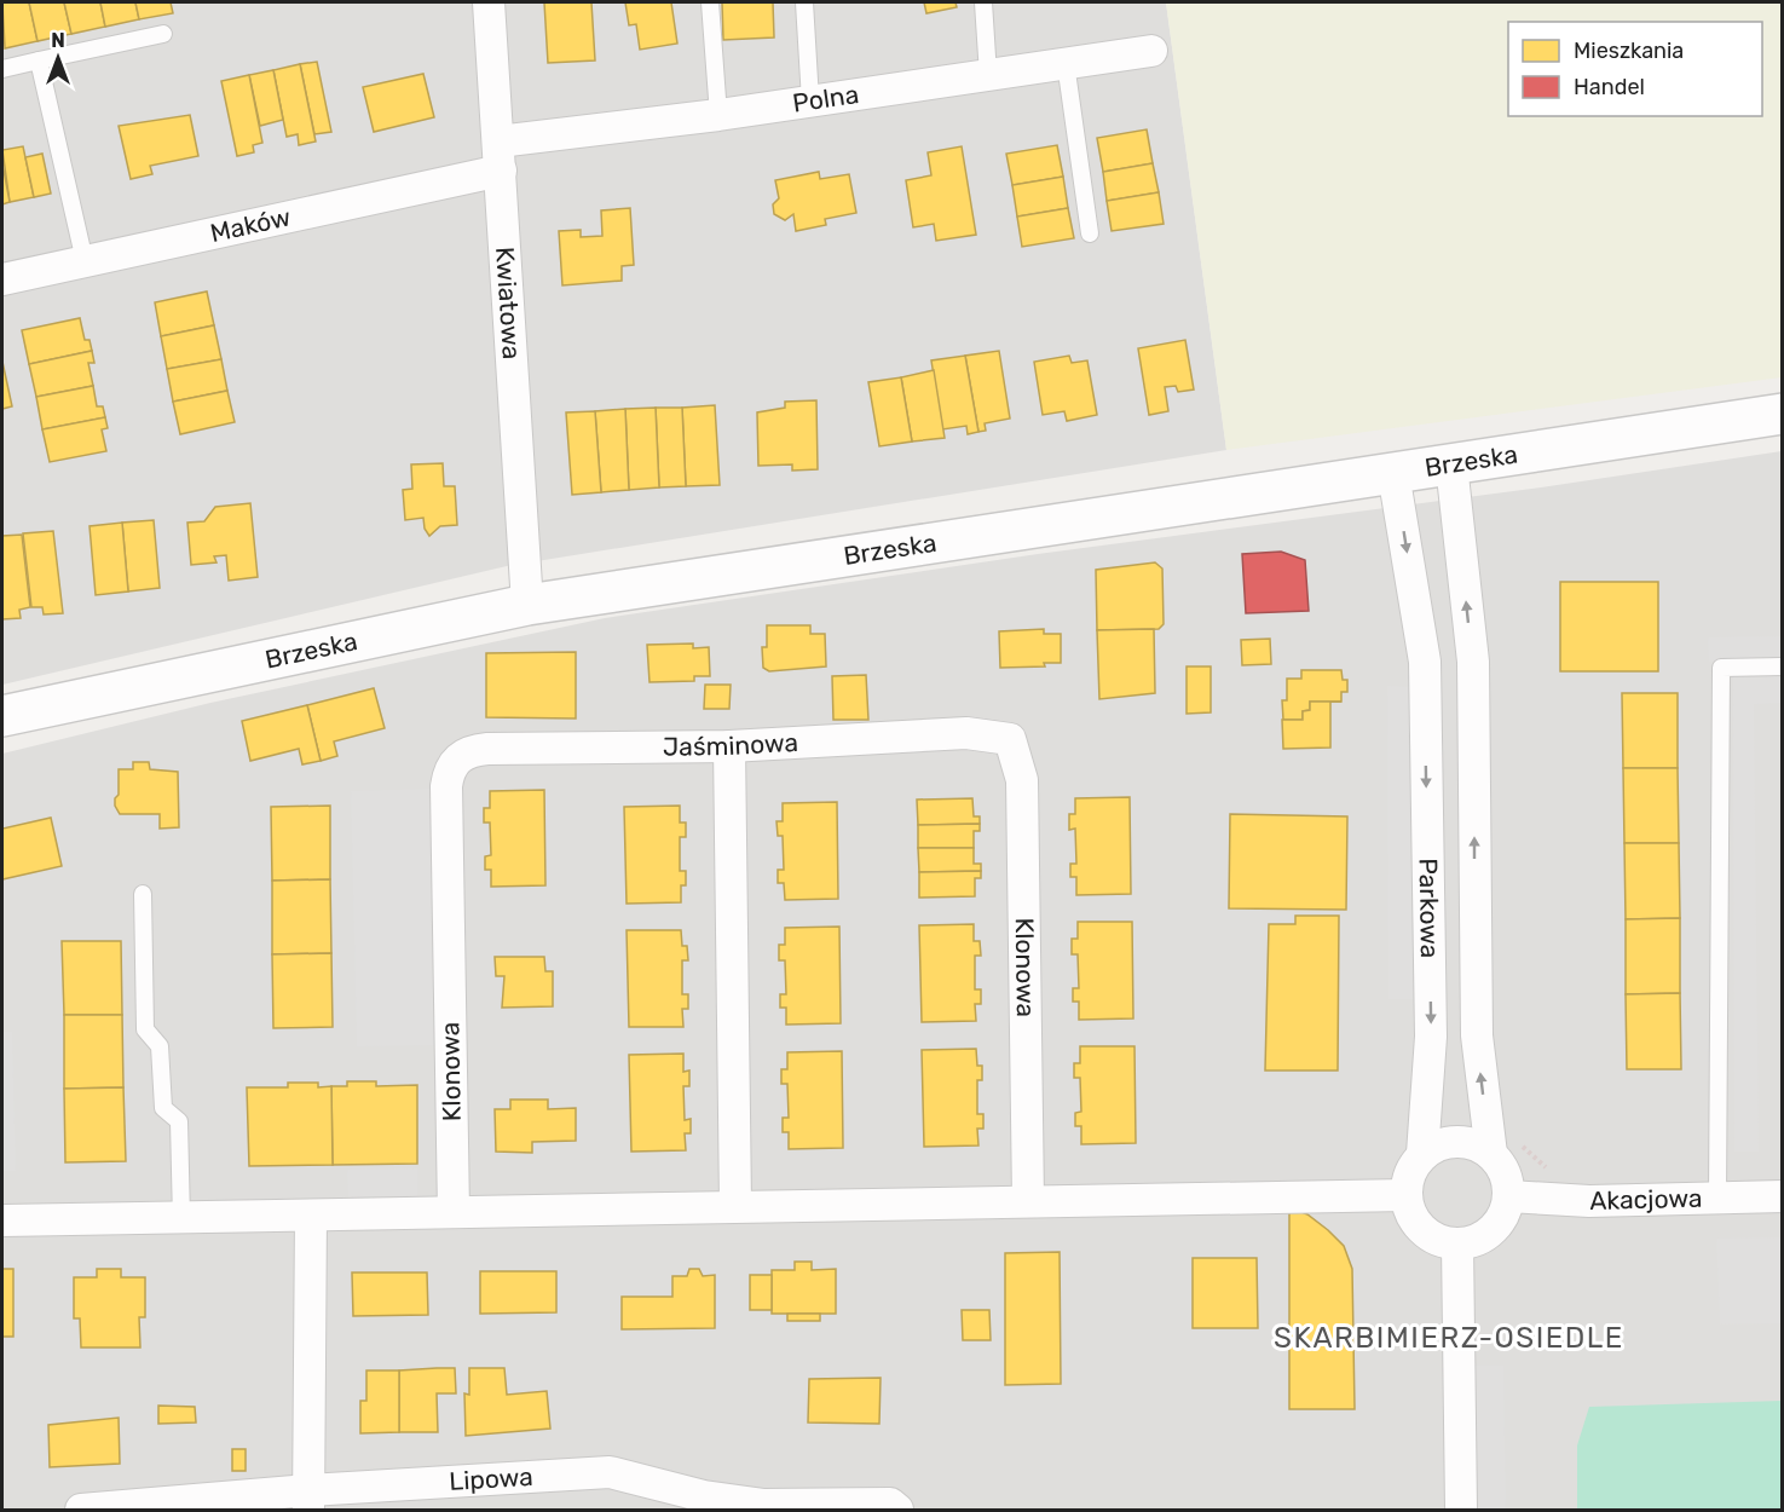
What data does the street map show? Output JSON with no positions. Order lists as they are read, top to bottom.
{
  "streets": {
    "street": [
      "Polna",
      "Maków",
      "Kwiatowa",
      "Brzeska",
      "Jaśminowa",
      "Parkowa",
      "Klonowa",
      "Akacjowa",
      "Lipowa"
    ]
  },
  "crossings": [
    ["Polna", "Maków"],
    ["Polna", "Kwiatowa"],
    ["Maków", "Kwiatowa"],
    ["Kwiatowa", "Brzeska"],
    ["Brzeska", "Parkowa"],
    ["Jaśminowa", "Klonowa"],
    ["Parkowa", "Akacjowa"]
  ],
  "districts": ["SKARBIMIERZ-OSIEDLE"],
  "legend": ["Mieszkania", "Handel"],
  "north": "top"
}
